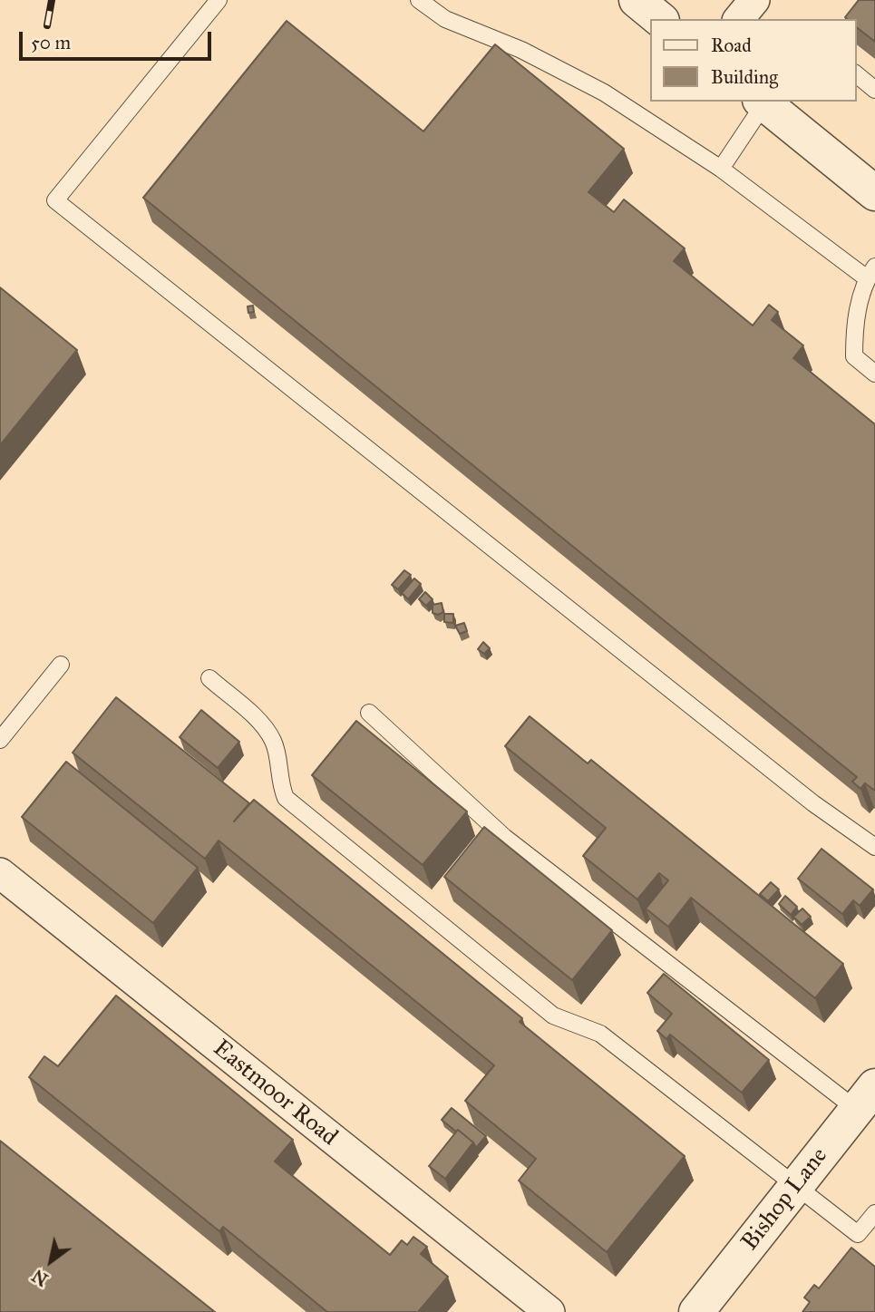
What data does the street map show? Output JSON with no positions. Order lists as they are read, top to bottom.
{
  "streets": {
    "street": ["Eastmoor Road", "Bishop Lane"]
  },
  "legend": ["Road", "Building"],
  "scale_bar": "50 m",
  "north": "bottom left"
}
